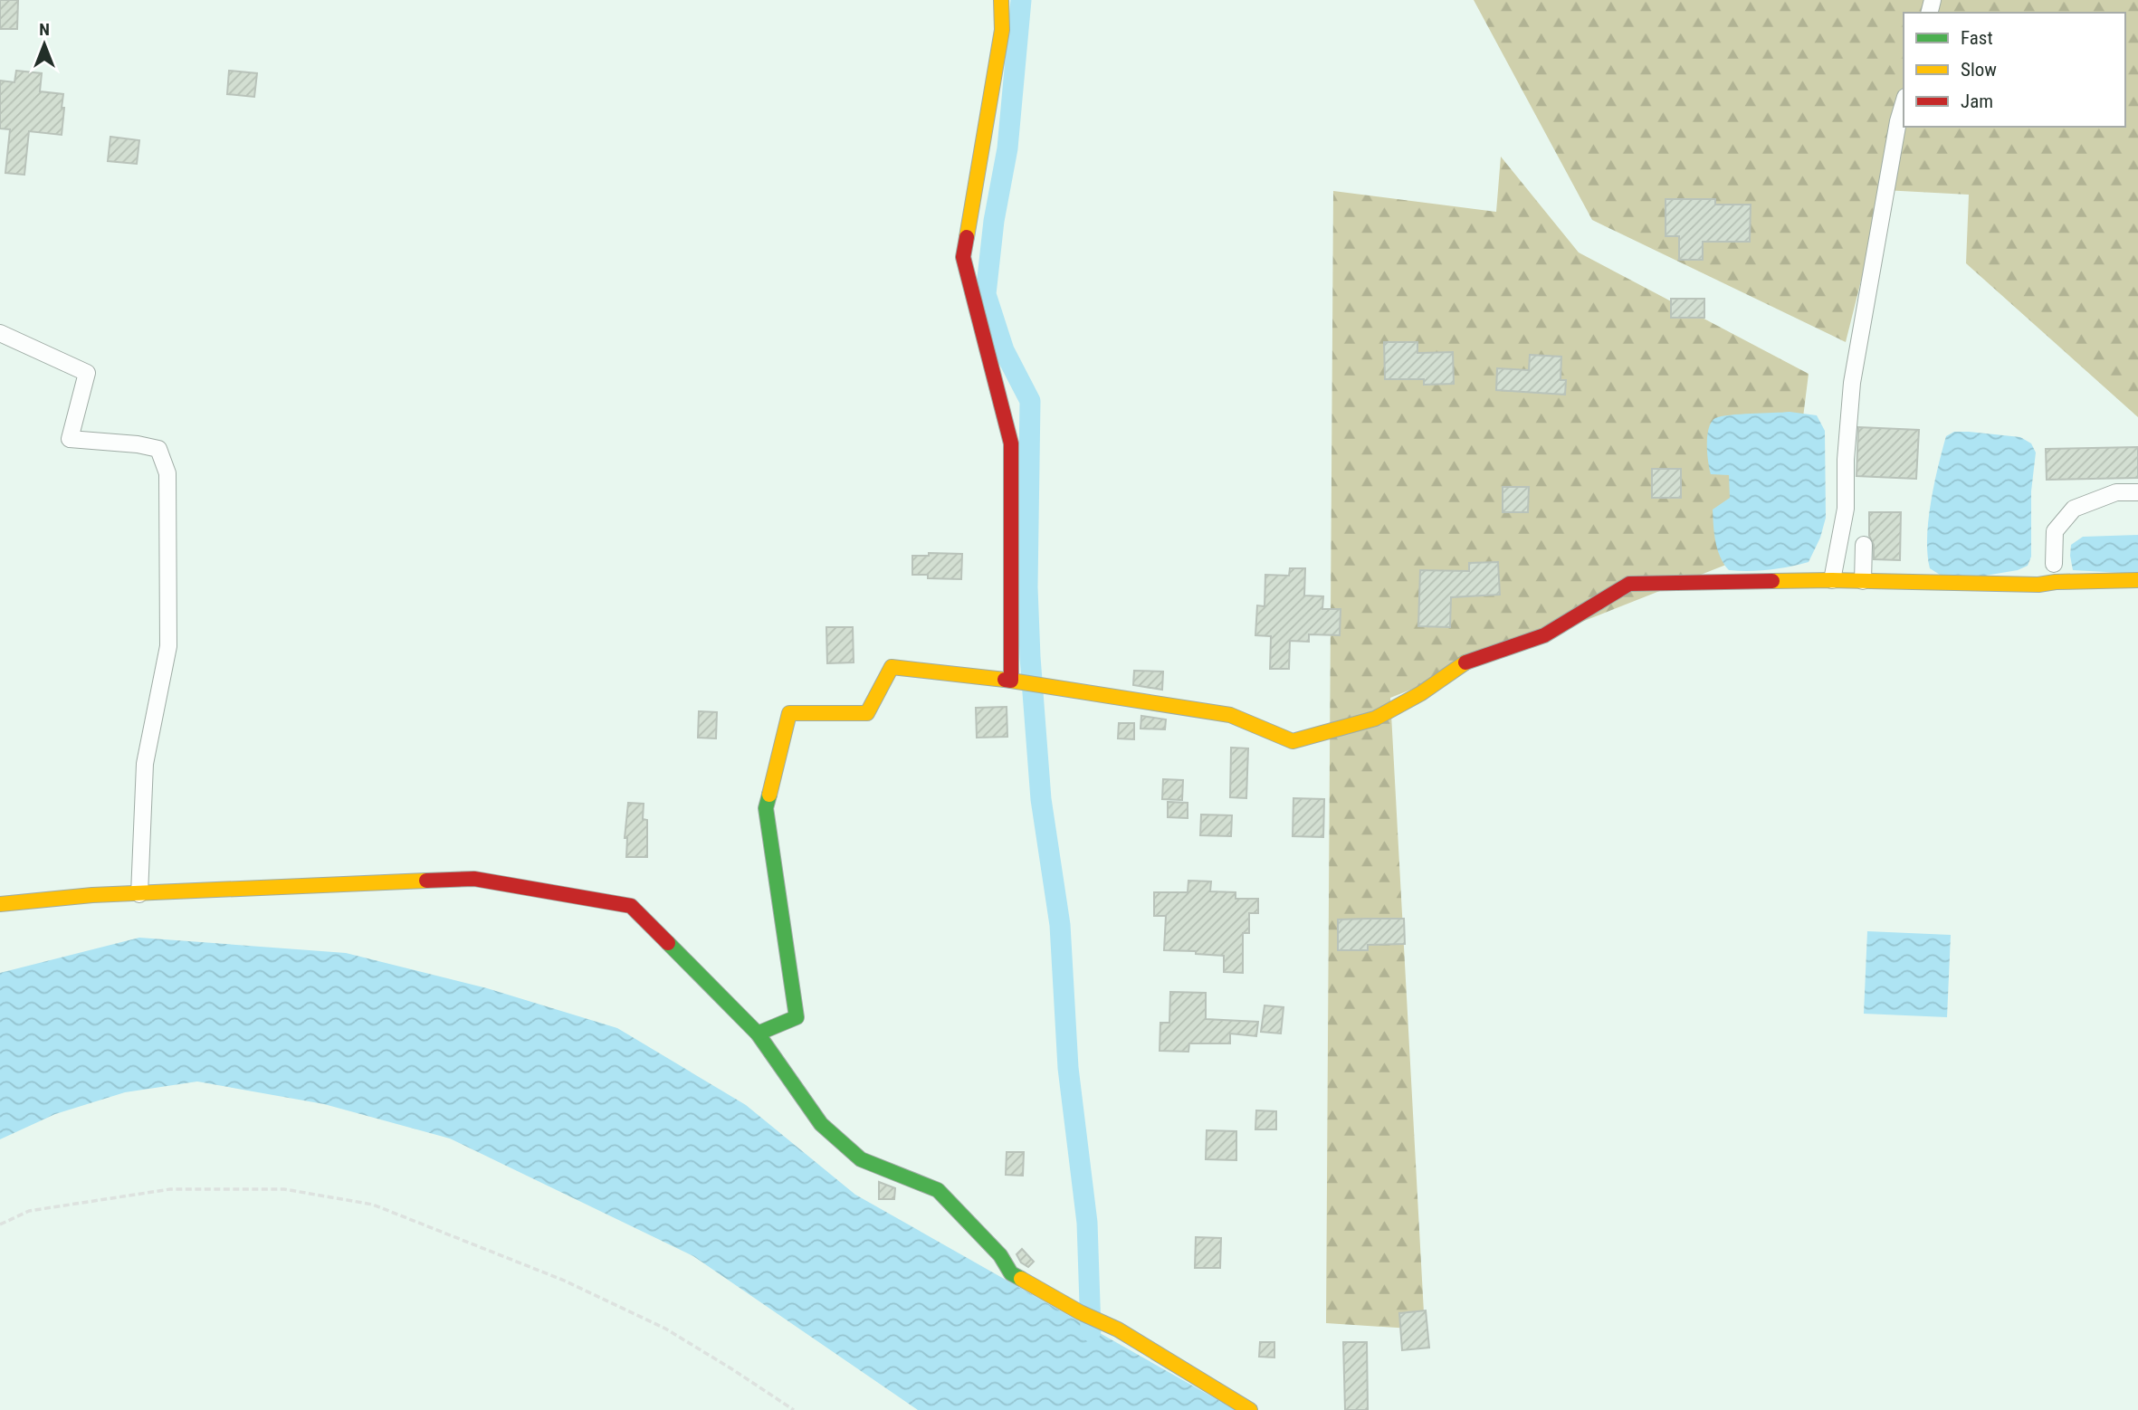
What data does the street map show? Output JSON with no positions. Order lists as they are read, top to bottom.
{
  "legend": ["Fast", "Slow", "Jam"],
  "north": "top"
}
